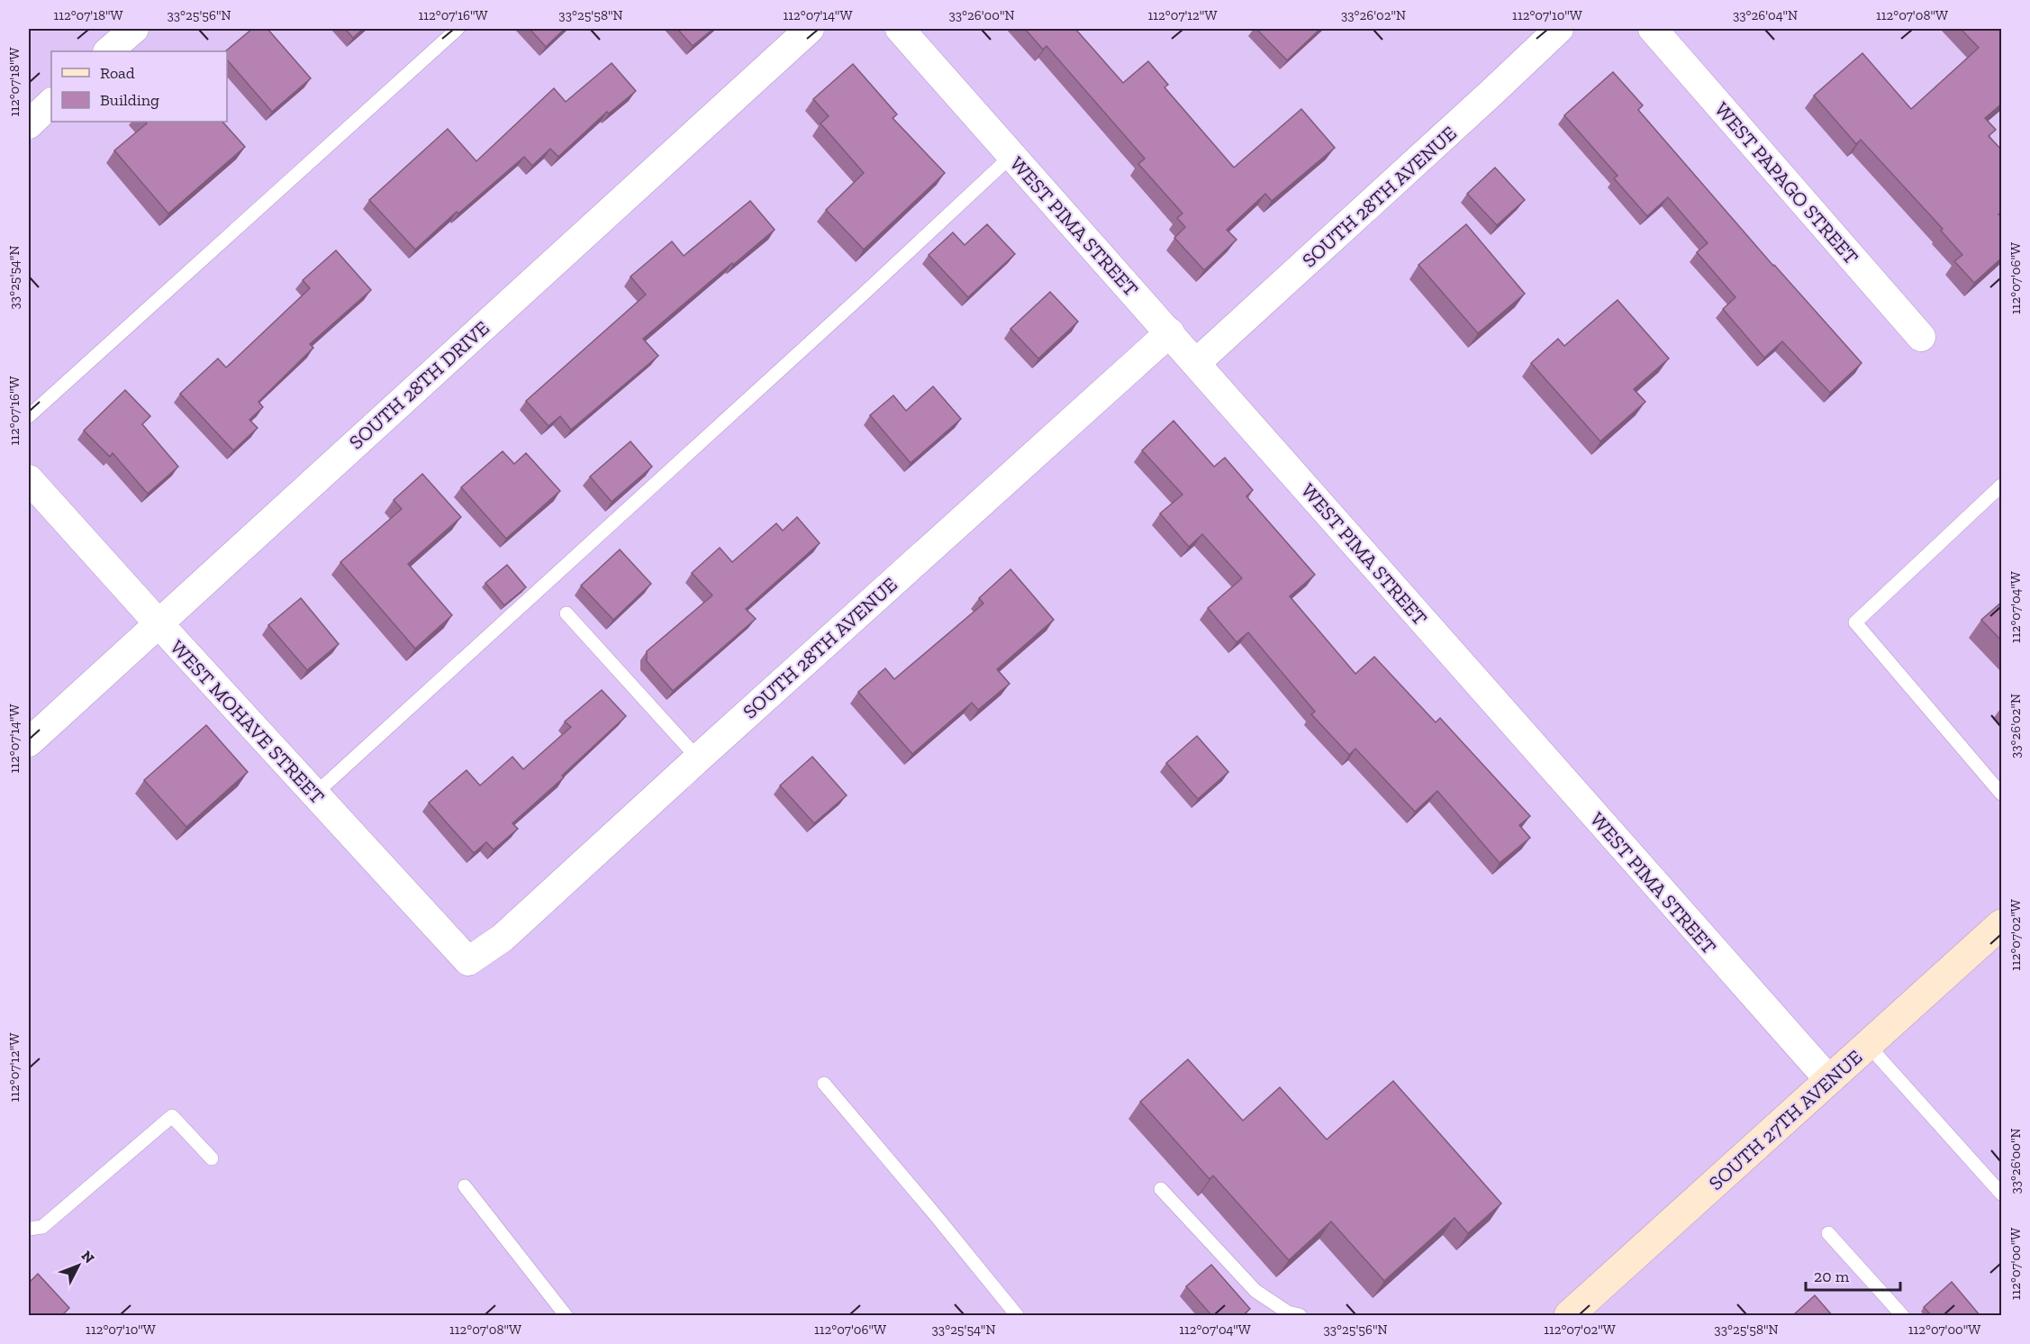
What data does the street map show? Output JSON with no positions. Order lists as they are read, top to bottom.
{
  "streets": {
    "main road": ["SOUTH 27TH AVENUE"],
    "street": [
      "WEST PAPAGO STREET",
      "SOUTH 28TH AVENUE",
      "WEST PIMA STREET",
      "SOUTH 28TH DRIVE",
      "WEST MOHAVE STREET"
    ]
  },
  "crossings": [
    ["SOUTH 28TH AVENUE", "WEST PIMA STREET"],
    ["SOUTH 28TH AVENUE", "WEST MOHAVE STREET"],
    ["WEST PIMA STREET", "SOUTH 27TH AVENUE"],
    ["SOUTH 28TH DRIVE", "WEST MOHAVE STREET"]
  ],
  "legend": ["Road", "Building"],
  "scale_bar": "20 m",
  "north": "top right",
  "coordinates": [
    "112°07'18\"W",
    "33°25'56\"N",
    "112°07'16\"W",
    "33°25'58\"N",
    "112°07'14\"W",
    "33°26'00\"N",
    "112°07'12\"W",
    "33°26'02\"N",
    "112°07'10\"W",
    "33°26'04\"N",
    "112°07'08\"W",
    "33°25'54\"N",
    "112°07'06\"W",
    "112°07'04\"W",
    "112°07'02\"W",
    "112°07'00\"W"
  ]
}
